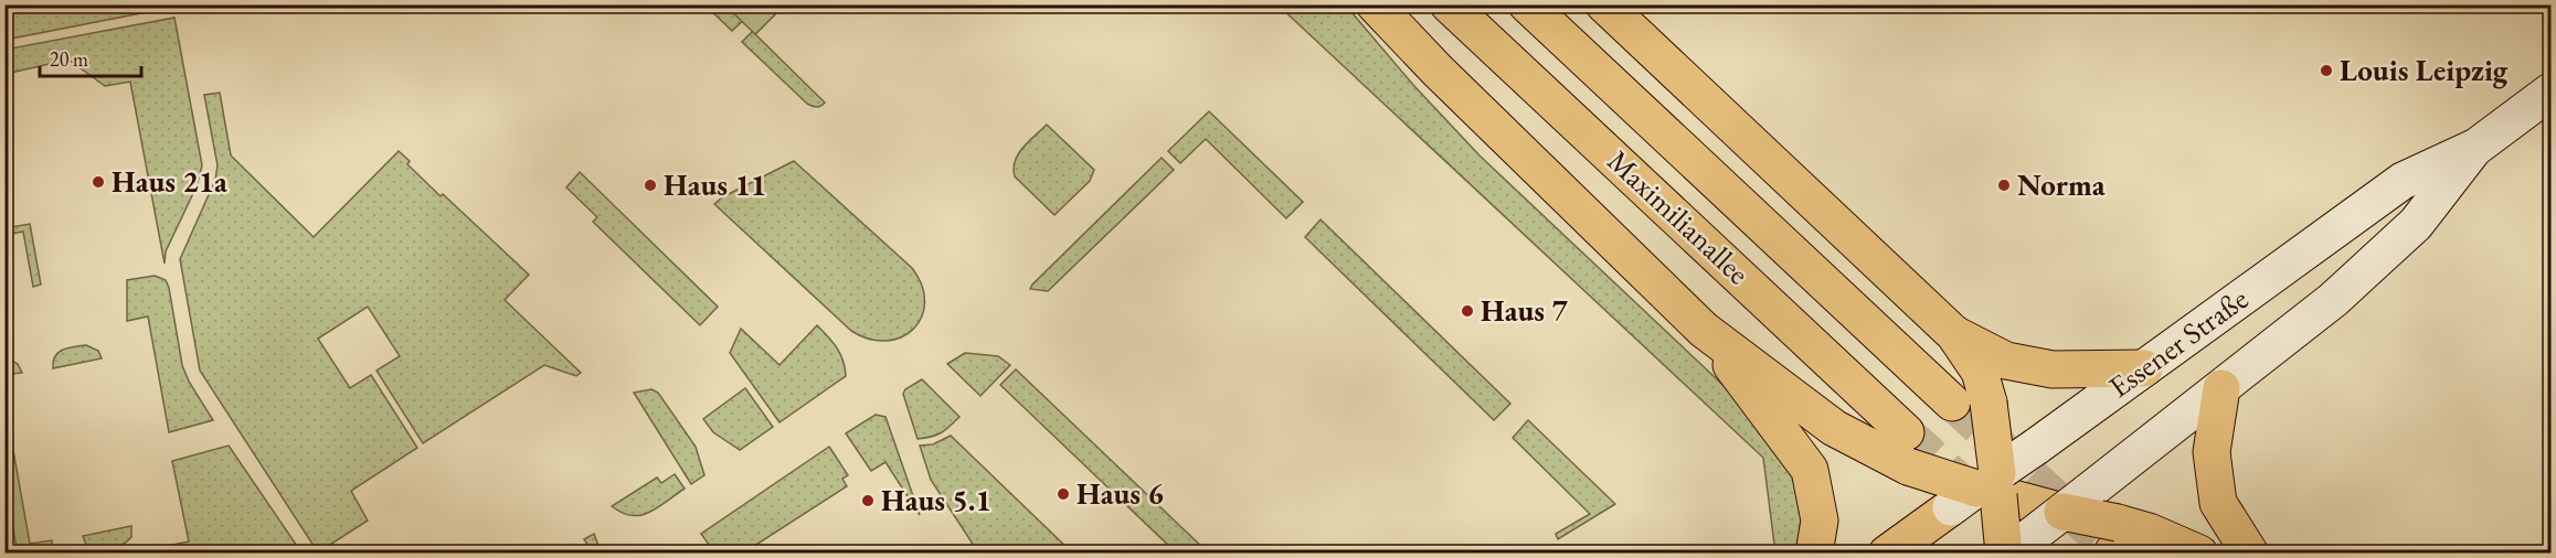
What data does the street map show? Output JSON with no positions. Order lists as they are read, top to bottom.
{
  "streets": {
    "main road": ["Maximilianallee", "Essener Straße"]
  },
  "places": [
    "Louis Leipzig",
    "Haus 21a",
    "Haus 11",
    "Norma",
    "Haus 7",
    "Haus 6",
    "Haus 5.1"
  ],
  "scale_bar": "20 m"
}
